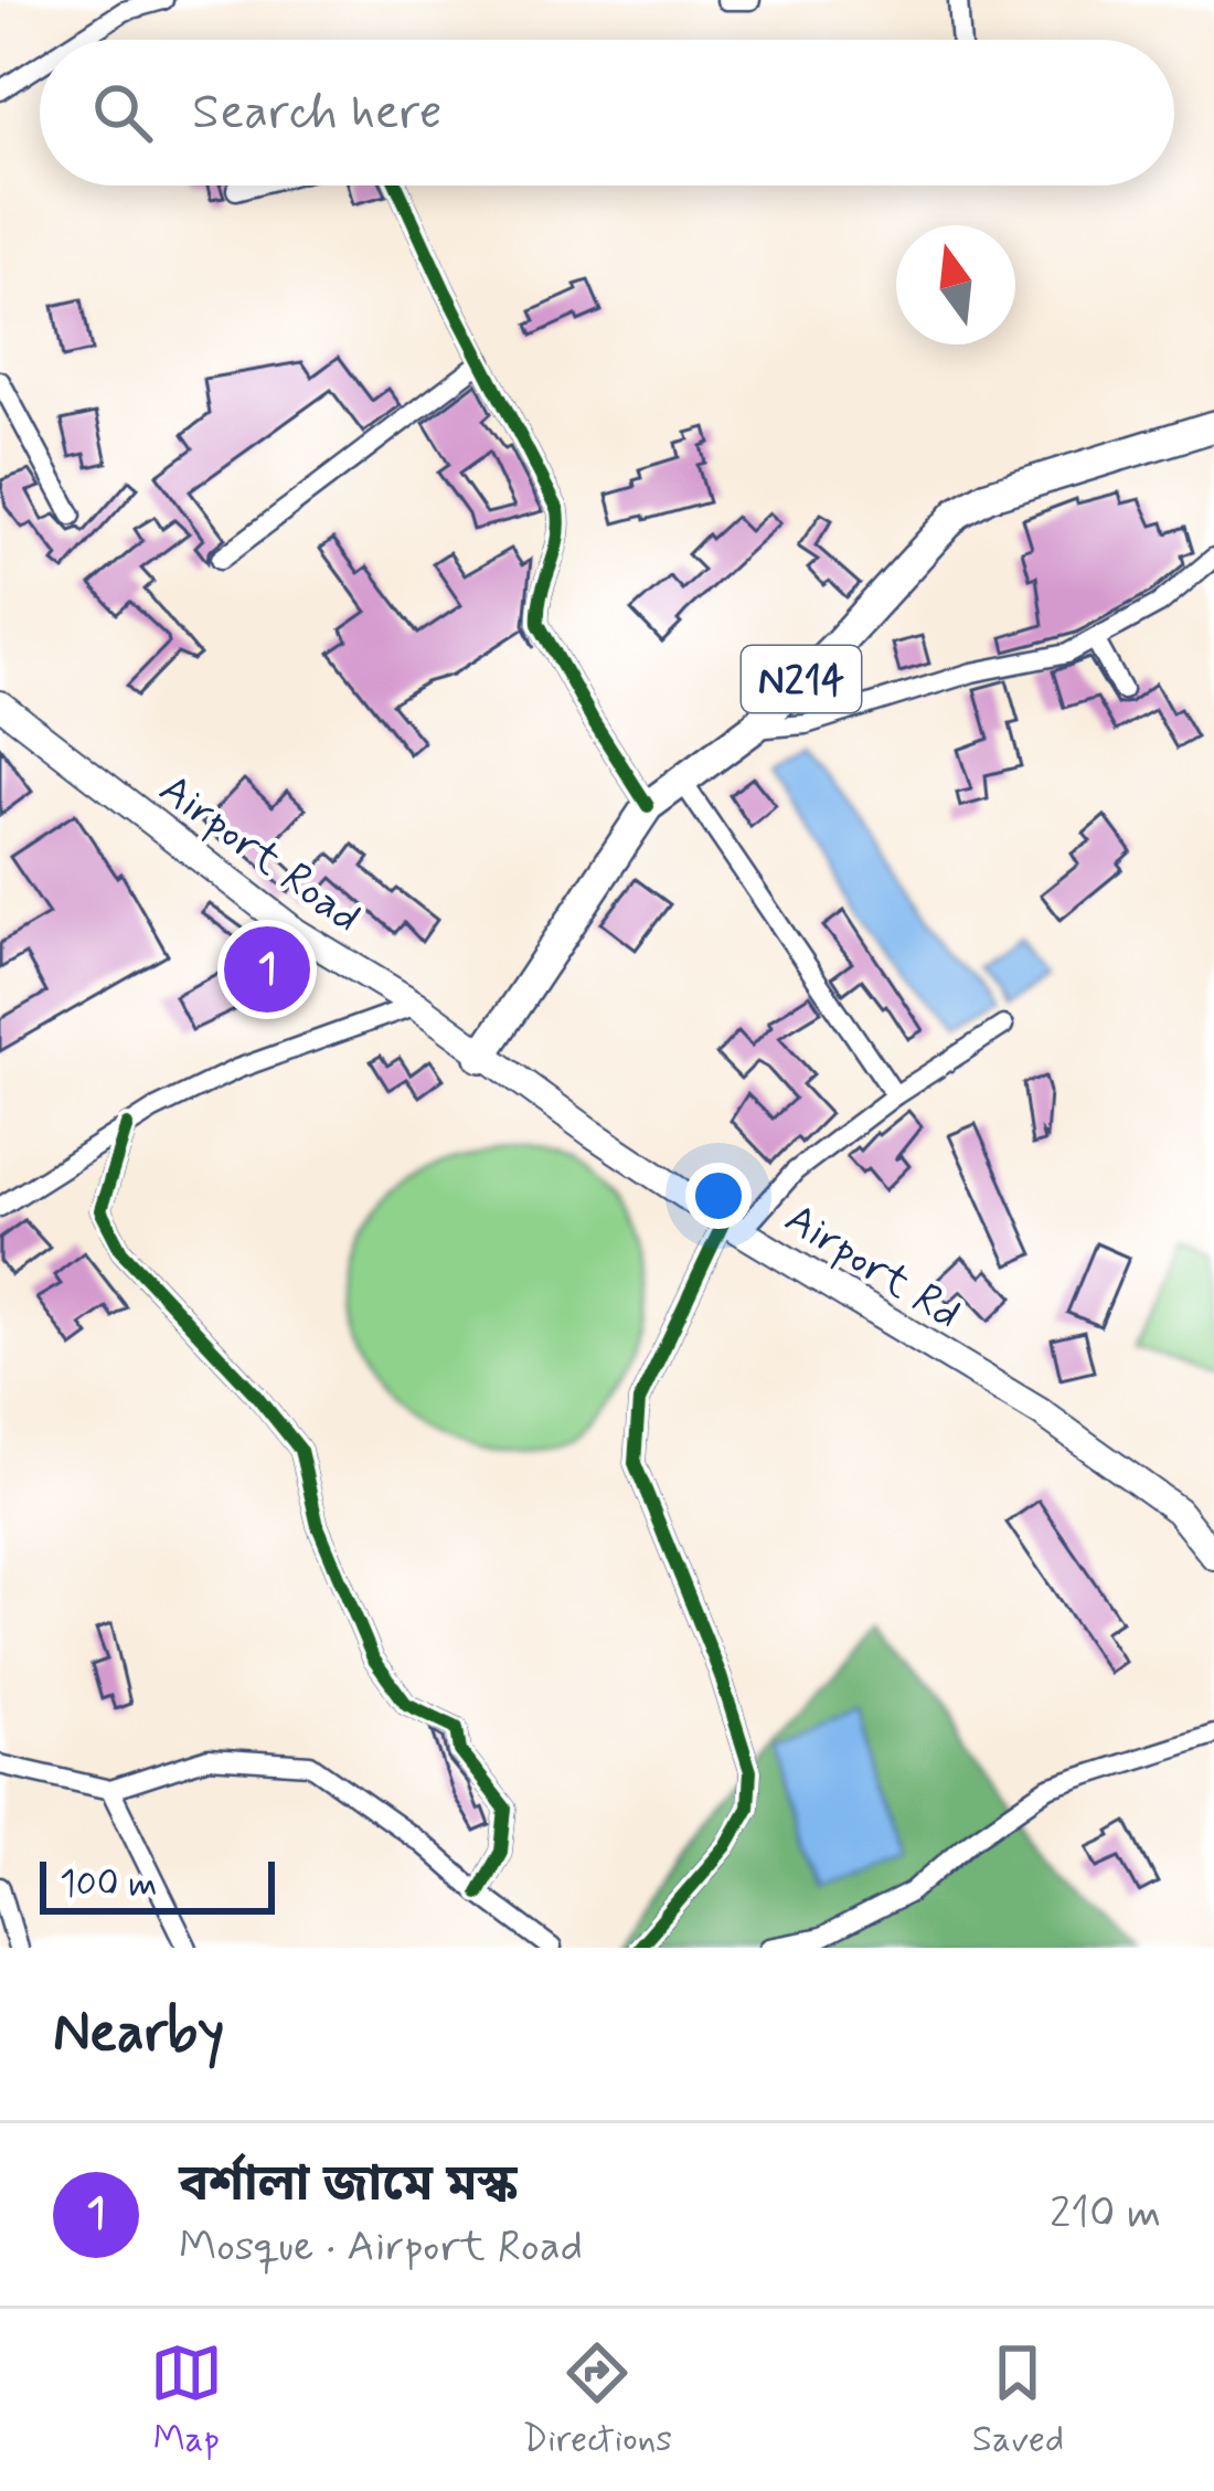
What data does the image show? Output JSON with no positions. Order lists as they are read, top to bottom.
{
  "streets": {
    "highway": ["N214"],
    "main road": ["Airport Road", "Airport Rd"]
  },
  "crossings": [
    ["N214", "Airport Road"],
    ["N214", "Airport Rd"],
    ["Airport Road", "Airport Rd"]
  ],
  "scale_bar": "100 m",
  "north": "top",
  "page": {
    "search": "Search here",
    "pins": "1",
    "scale": "100 m",
    "heading": "Nearby",
    "list": [
      {
        "mark": "1",
        "name": "বর্শালা জামে মস্ক",
        "note": "Mosque · Airport Road",
        "value": "210 m"
      }
    ],
    "nav": ["Map", "Directions", "Saved"]
  }
}
